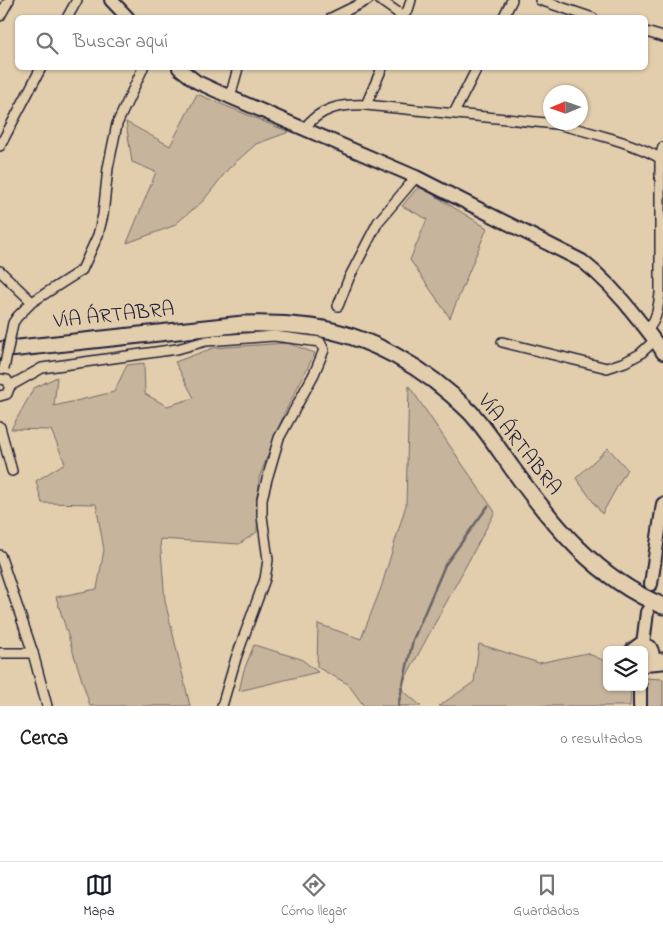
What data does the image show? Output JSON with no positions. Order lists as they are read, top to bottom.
{
  "streets": {
    "highway": ["VÍA ÁRTABRA"]
  },
  "north": "left",
  "page": {
    "search": "Buscar aquí",
    "heading": ["Cerca", "0 resultados"],
    "nav": ["Mapa", "Cómo llegar", "Guardados"]
  }
}
